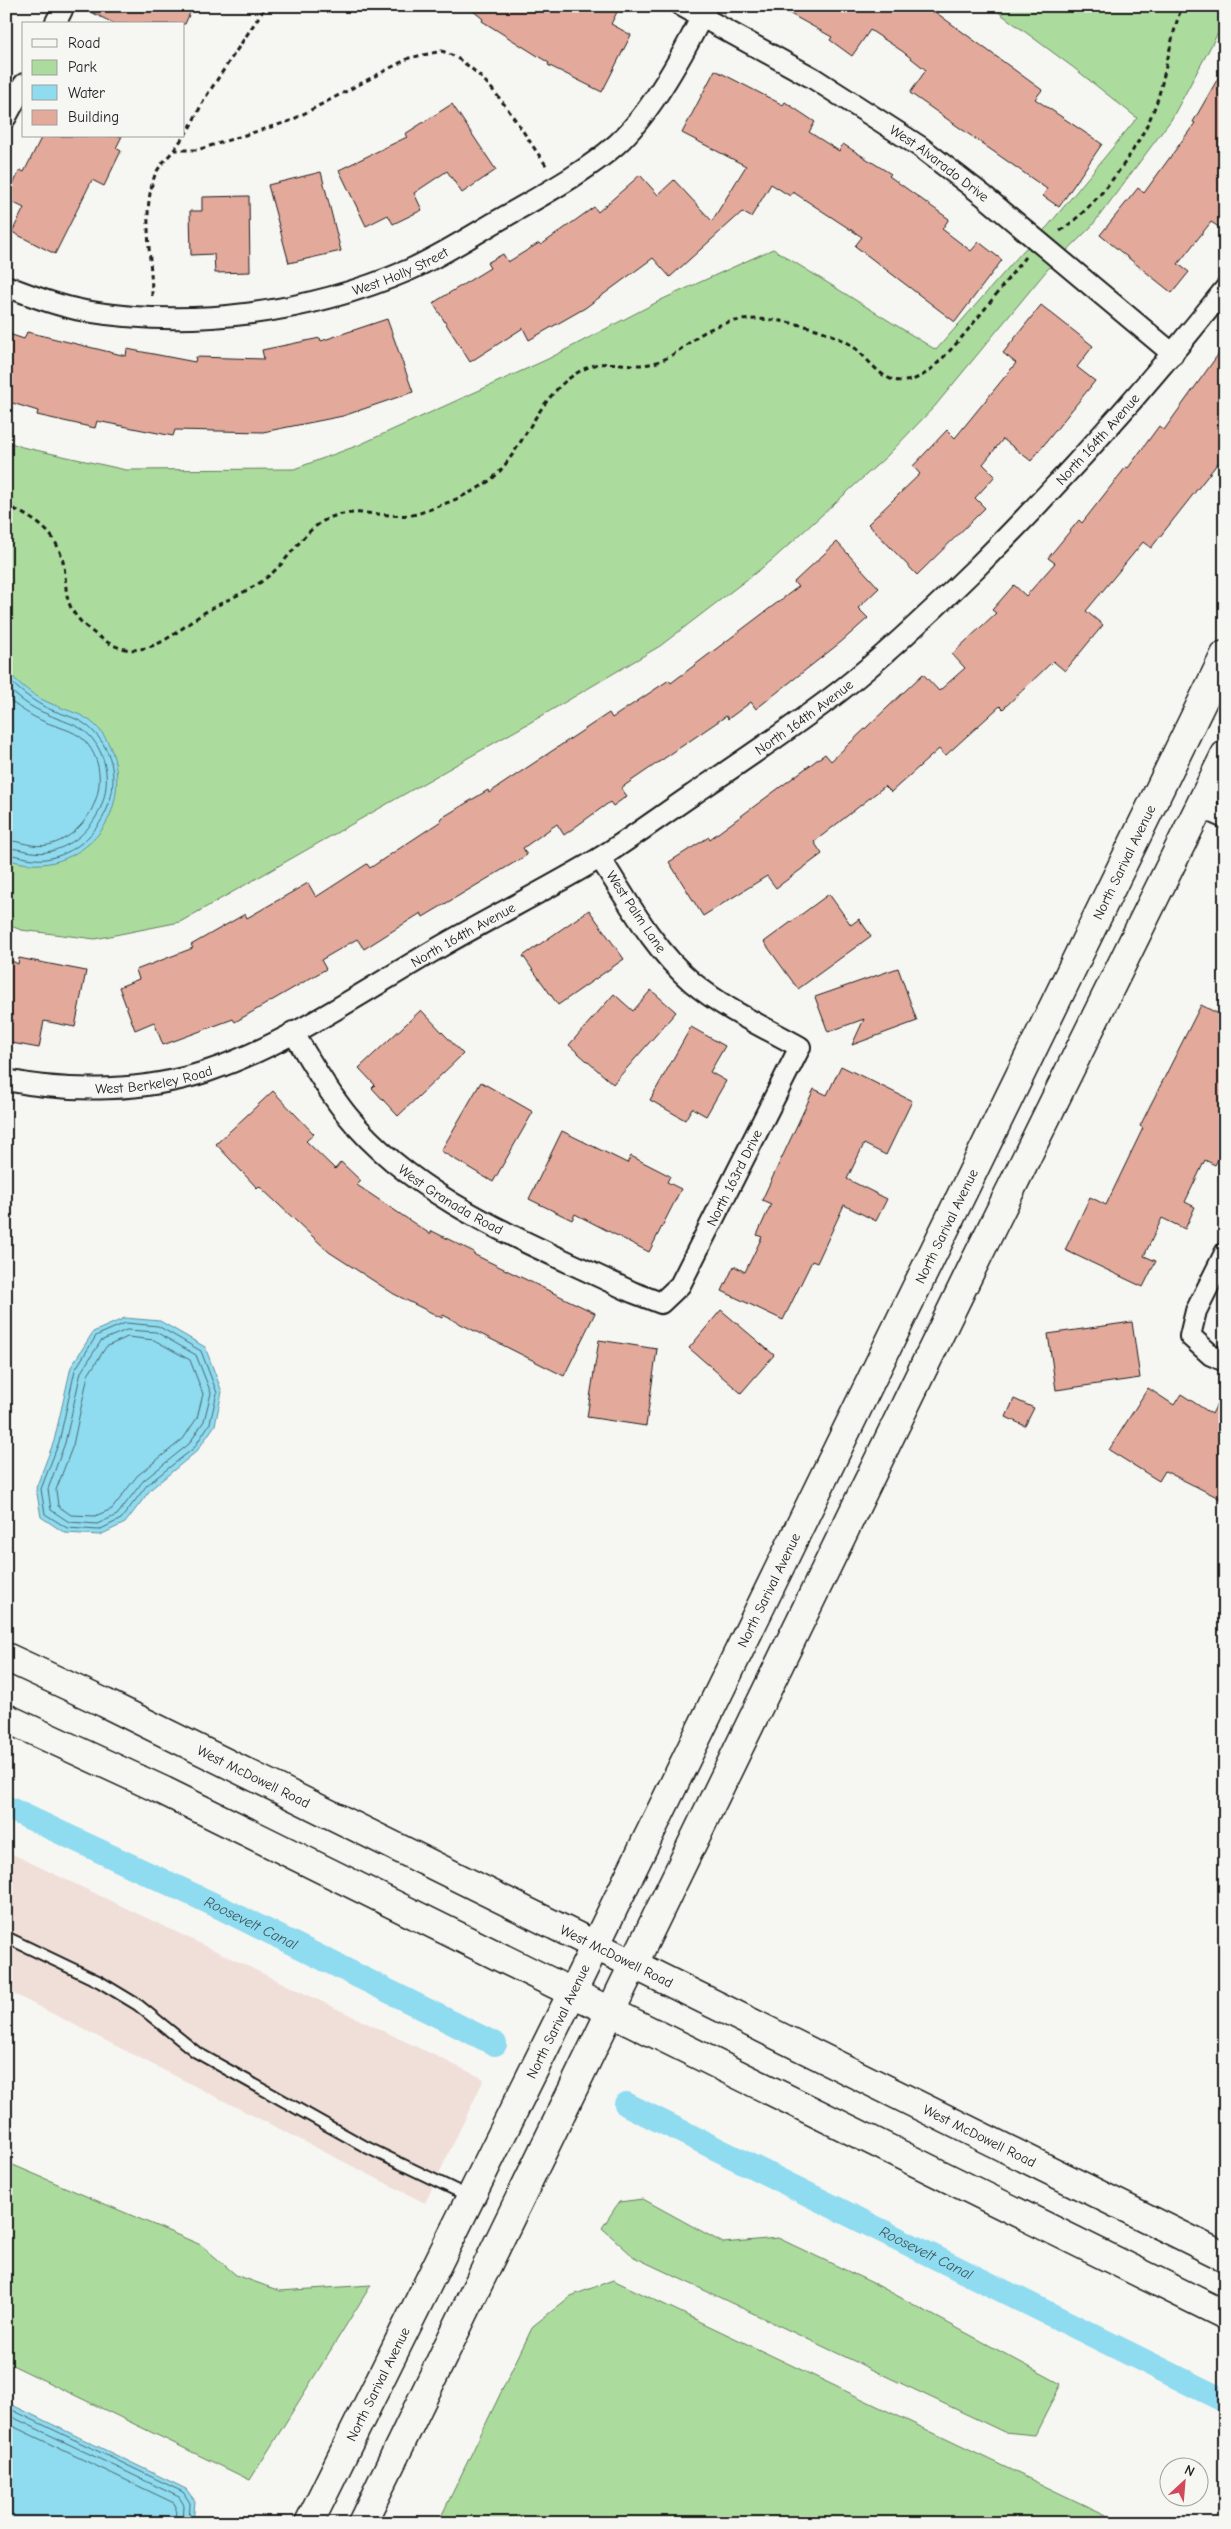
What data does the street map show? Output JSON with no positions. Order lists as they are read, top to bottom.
{
  "streets": {
    "main road": ["North Sarival Avenue", "West McDowell Road"],
    "street": [
      "West Alvarado Drive",
      "West Holly Street",
      "North 164th Avenue",
      "West Palm Lane",
      "West Berkeley Road",
      "North 163rd Drive",
      "West Granada Road"
    ]
  },
  "crossings": [
    ["West Alvarado Drive", "West Holly Street"],
    ["West Alvarado Drive", "North 164th Avenue"],
    ["North 164th Avenue", "West Palm Lane"],
    ["North 164th Avenue", "West Berkeley Road"],
    ["North 164th Avenue", "West Granada Road"],
    ["North Sarival Avenue", "West McDowell Road"],
    ["West Palm Lane", "North 163rd Drive"],
    ["West Berkeley Road", "West Granada Road"],
    ["North 163rd Drive", "West Granada Road"]
  ],
  "water": ["Roosevelt Canal"],
  "legend": [
    "Road",
    "Park",
    "Water",
    "Building"
  ],
  "north": "top right"
}
